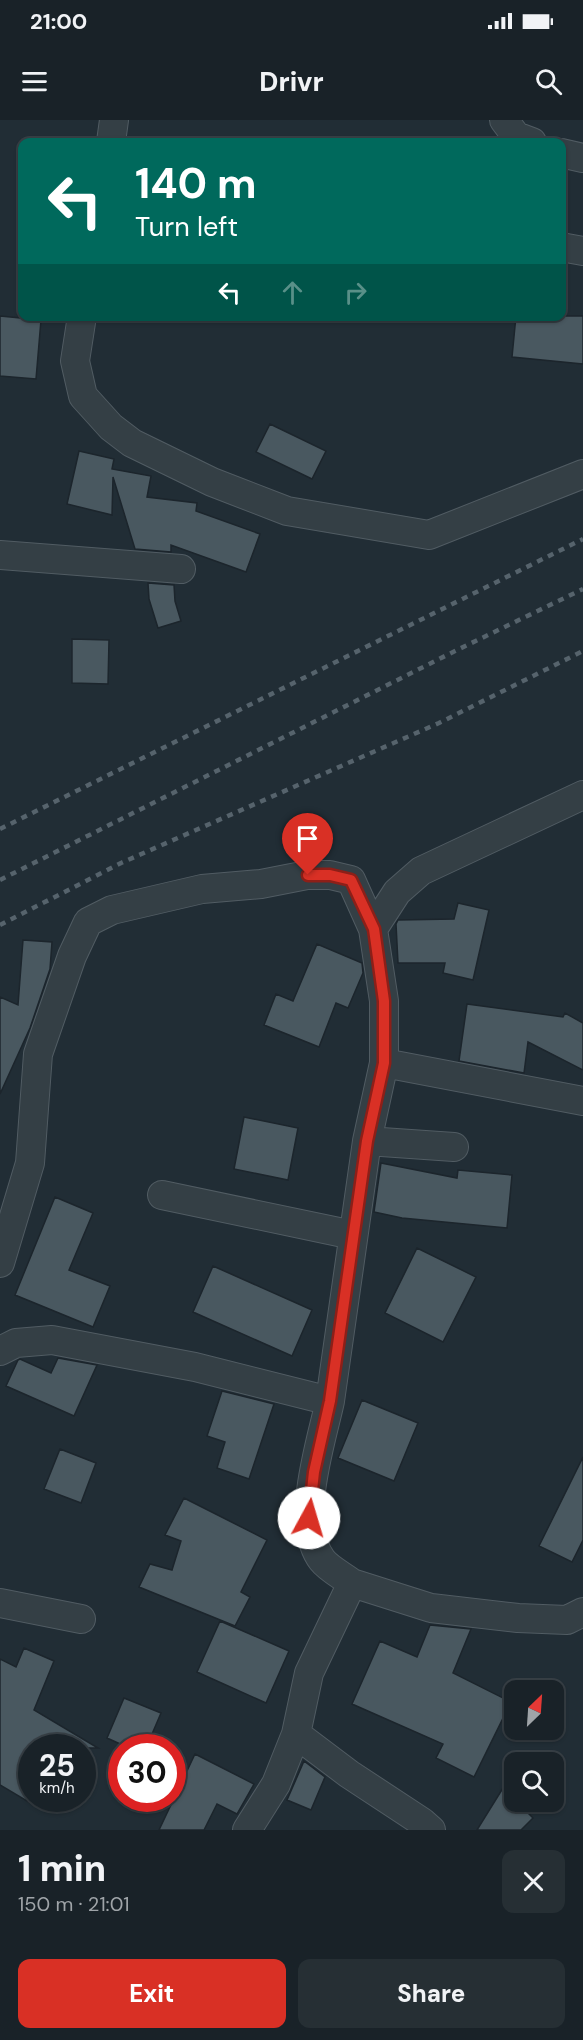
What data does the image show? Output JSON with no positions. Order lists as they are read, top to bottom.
{
  "north": "top right",
  "page": {
    "status": "21:00",
    "header": "Drivr",
    "turn": ["140 m", "Turn left"],
    "speed": "25 km/h",
    "limit": "30",
    "heading": ["1 min", "150 m · 21:01"],
    "buttons": ["Exit", "Share"]
  }
}
